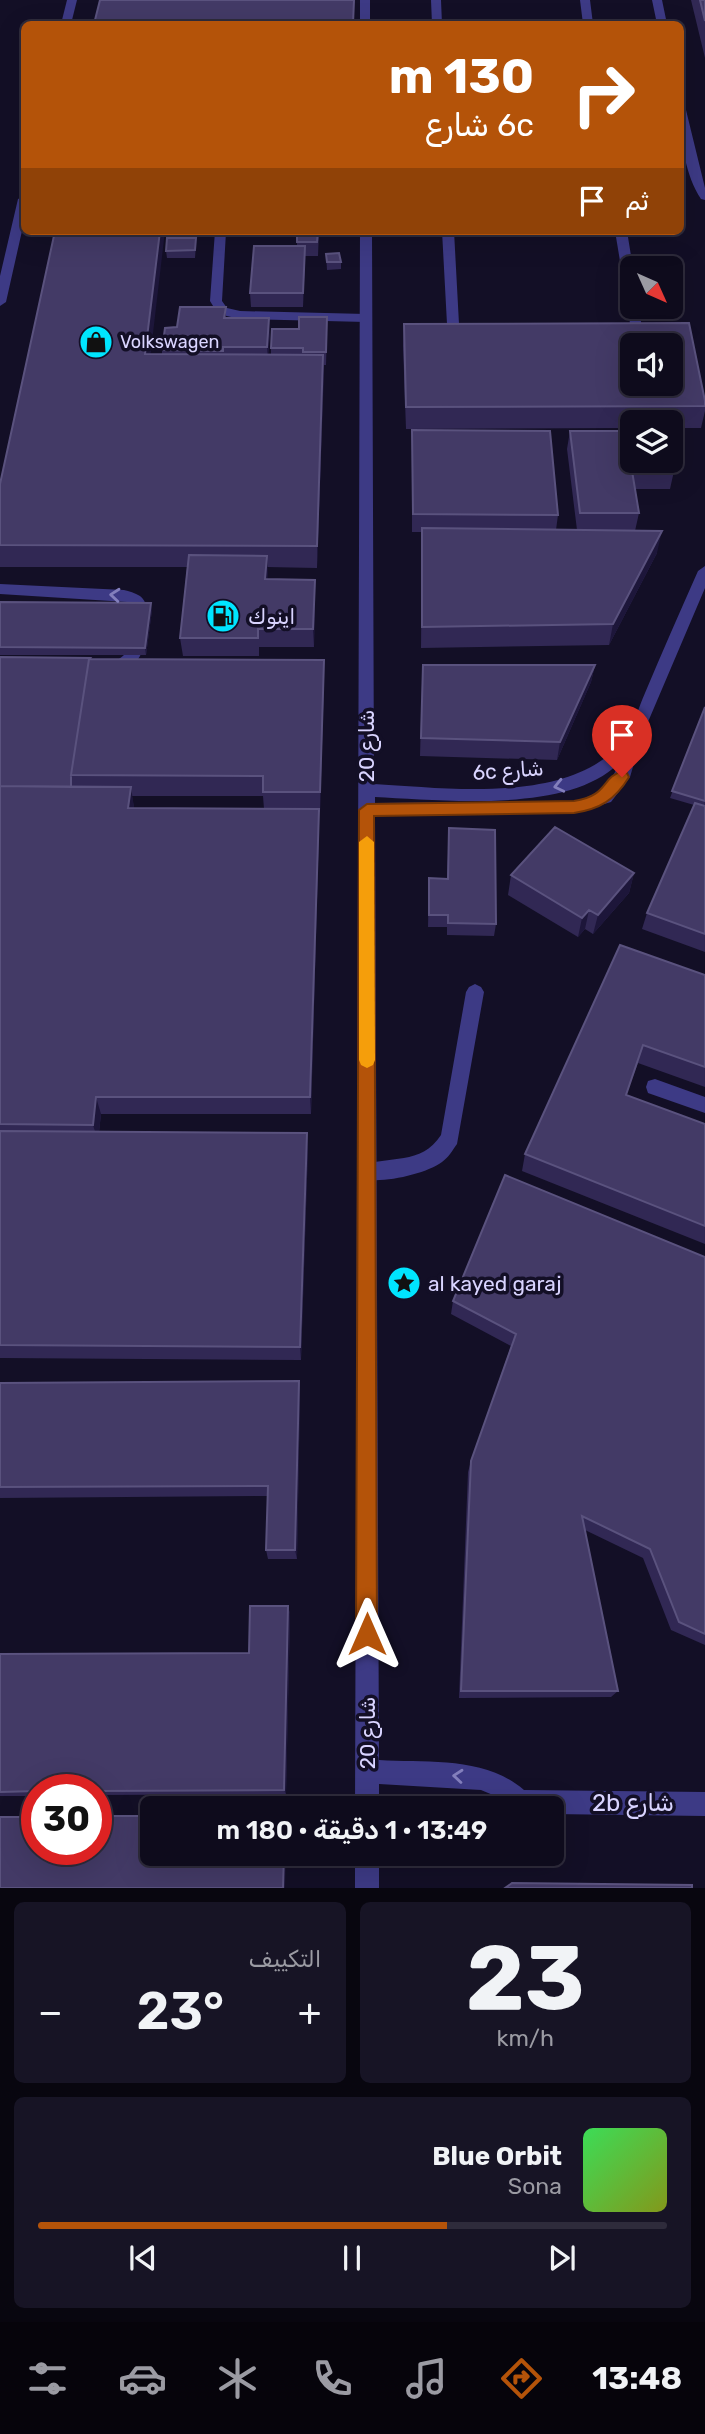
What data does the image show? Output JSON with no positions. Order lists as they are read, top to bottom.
{
  "streets": {
    "street": ["شارع 20", "6c شارع", "2b شارع"]
  },
  "crossings": [
    ["شارع 20", "6c شارع"],
    ["شارع 20", "2b شارع"]
  ],
  "one_way": ["6c شارع", "2b شارع"],
  "places": {
    "shop": ["Volkswagen"],
    "fuel station": ["اينوك"],
    "place": ["al kayed garaj"]
  },
  "north": "bottom right",
  "page": {
    "turn": ["130 m", "6c شارع"],
    "then": "ثم",
    "limit": "30",
    "trip": "13:49 · 1 دقيقة · 180 m",
    "tile": [
      ["23", "km/h"],
      "التكييف"
    ],
    "heat": ["−", "23°", "+"],
    "song": ["Blue Orbit", "Sona"],
    "tabs": "13:48"
  }
}
